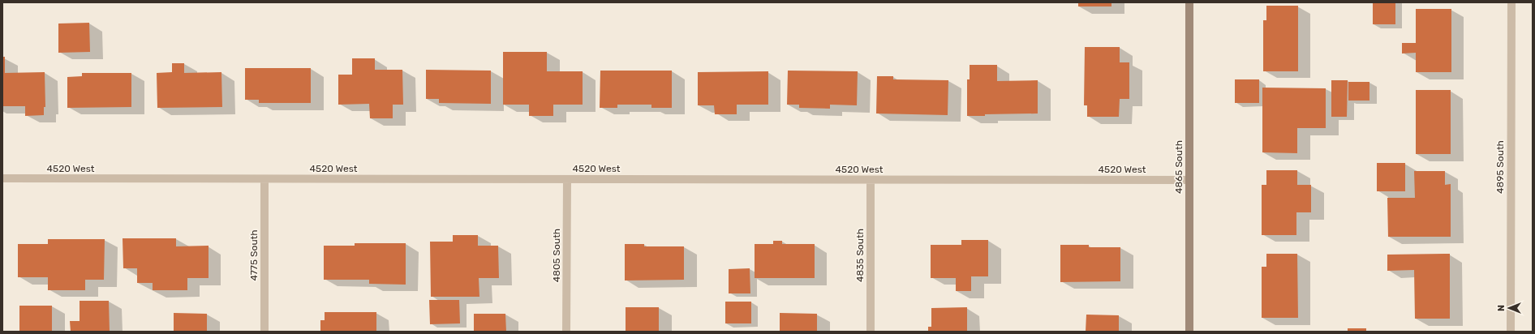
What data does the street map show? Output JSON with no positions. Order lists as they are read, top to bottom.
{
  "streets": {
    "street": [
      "4865 South",
      "4895 South",
      "4520 West",
      "4775 South",
      "4805 South",
      "4835 South"
    ]
  },
  "crossings": [
    ["4865 South", "4520 West"],
    ["4520 West", "4775 South"],
    ["4520 West", "4805 South"],
    ["4520 West", "4835 South"]
  ],
  "north": "left"
}
